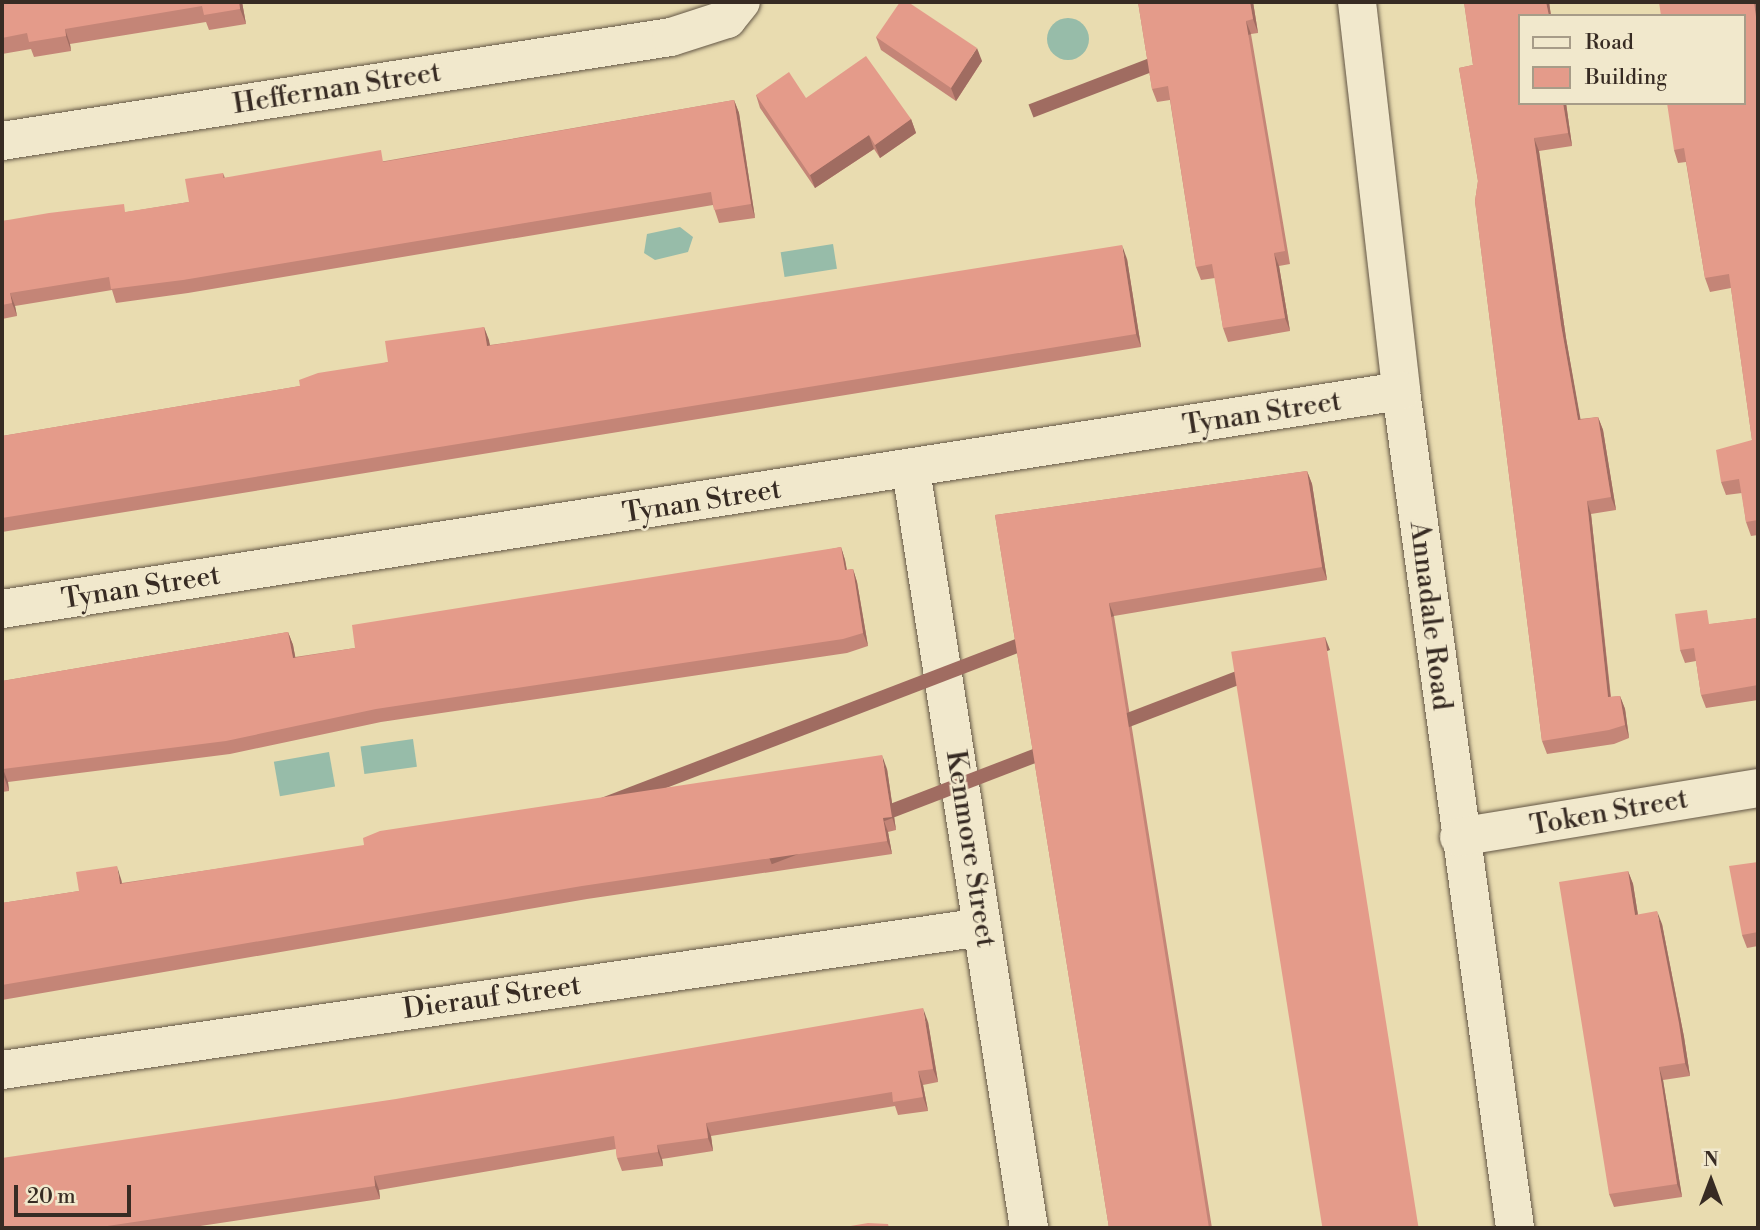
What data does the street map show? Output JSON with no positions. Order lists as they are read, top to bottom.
{
  "streets": {
    "street": [
      "Heffernan Street",
      "Tynan Street",
      "Annadale Road",
      "Token Street",
      "Kenmore Street",
      "Dierauf Street"
    ]
  },
  "crossings": [
    ["Tynan Street", "Annadale Road"],
    ["Tynan Street", "Kenmore Street"],
    ["Annadale Road", "Token Street"],
    ["Kenmore Street", "Dierauf Street"]
  ],
  "legend": ["Road", "Building"],
  "scale_bar": "20 m",
  "north": "top"
}
